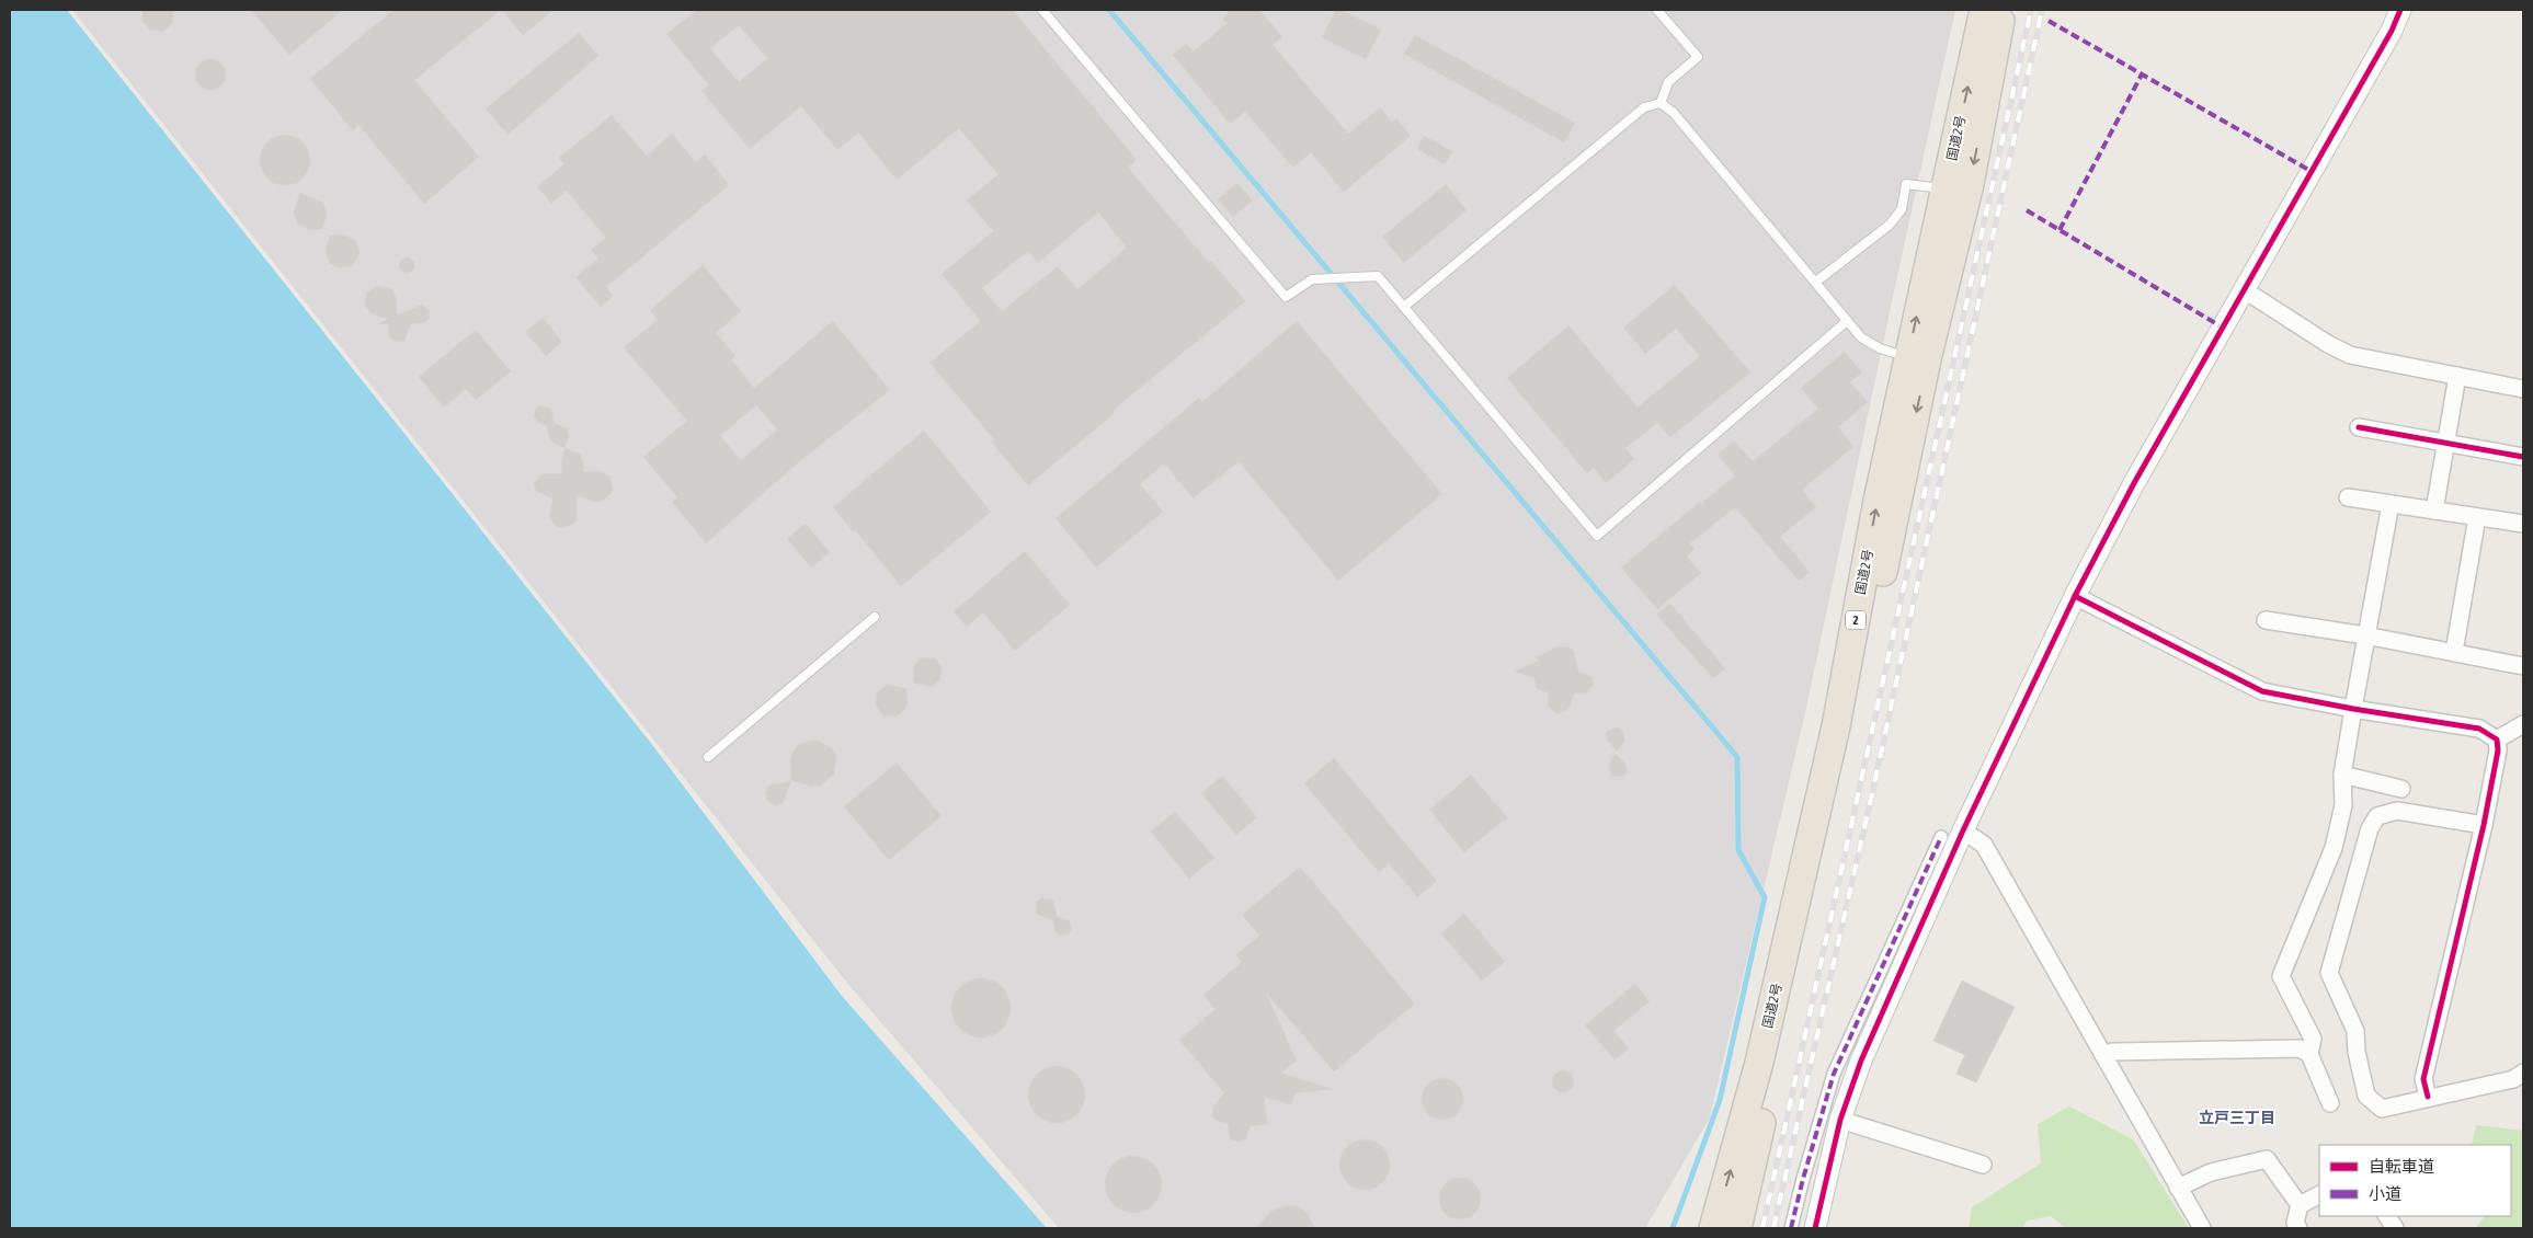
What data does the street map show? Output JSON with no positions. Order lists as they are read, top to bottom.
{
  "streets": {
    "highway": ["国道2号", "2"]
  },
  "districts": ["立戸三丁目"],
  "legend": ["自転車道", "小道"]
}
